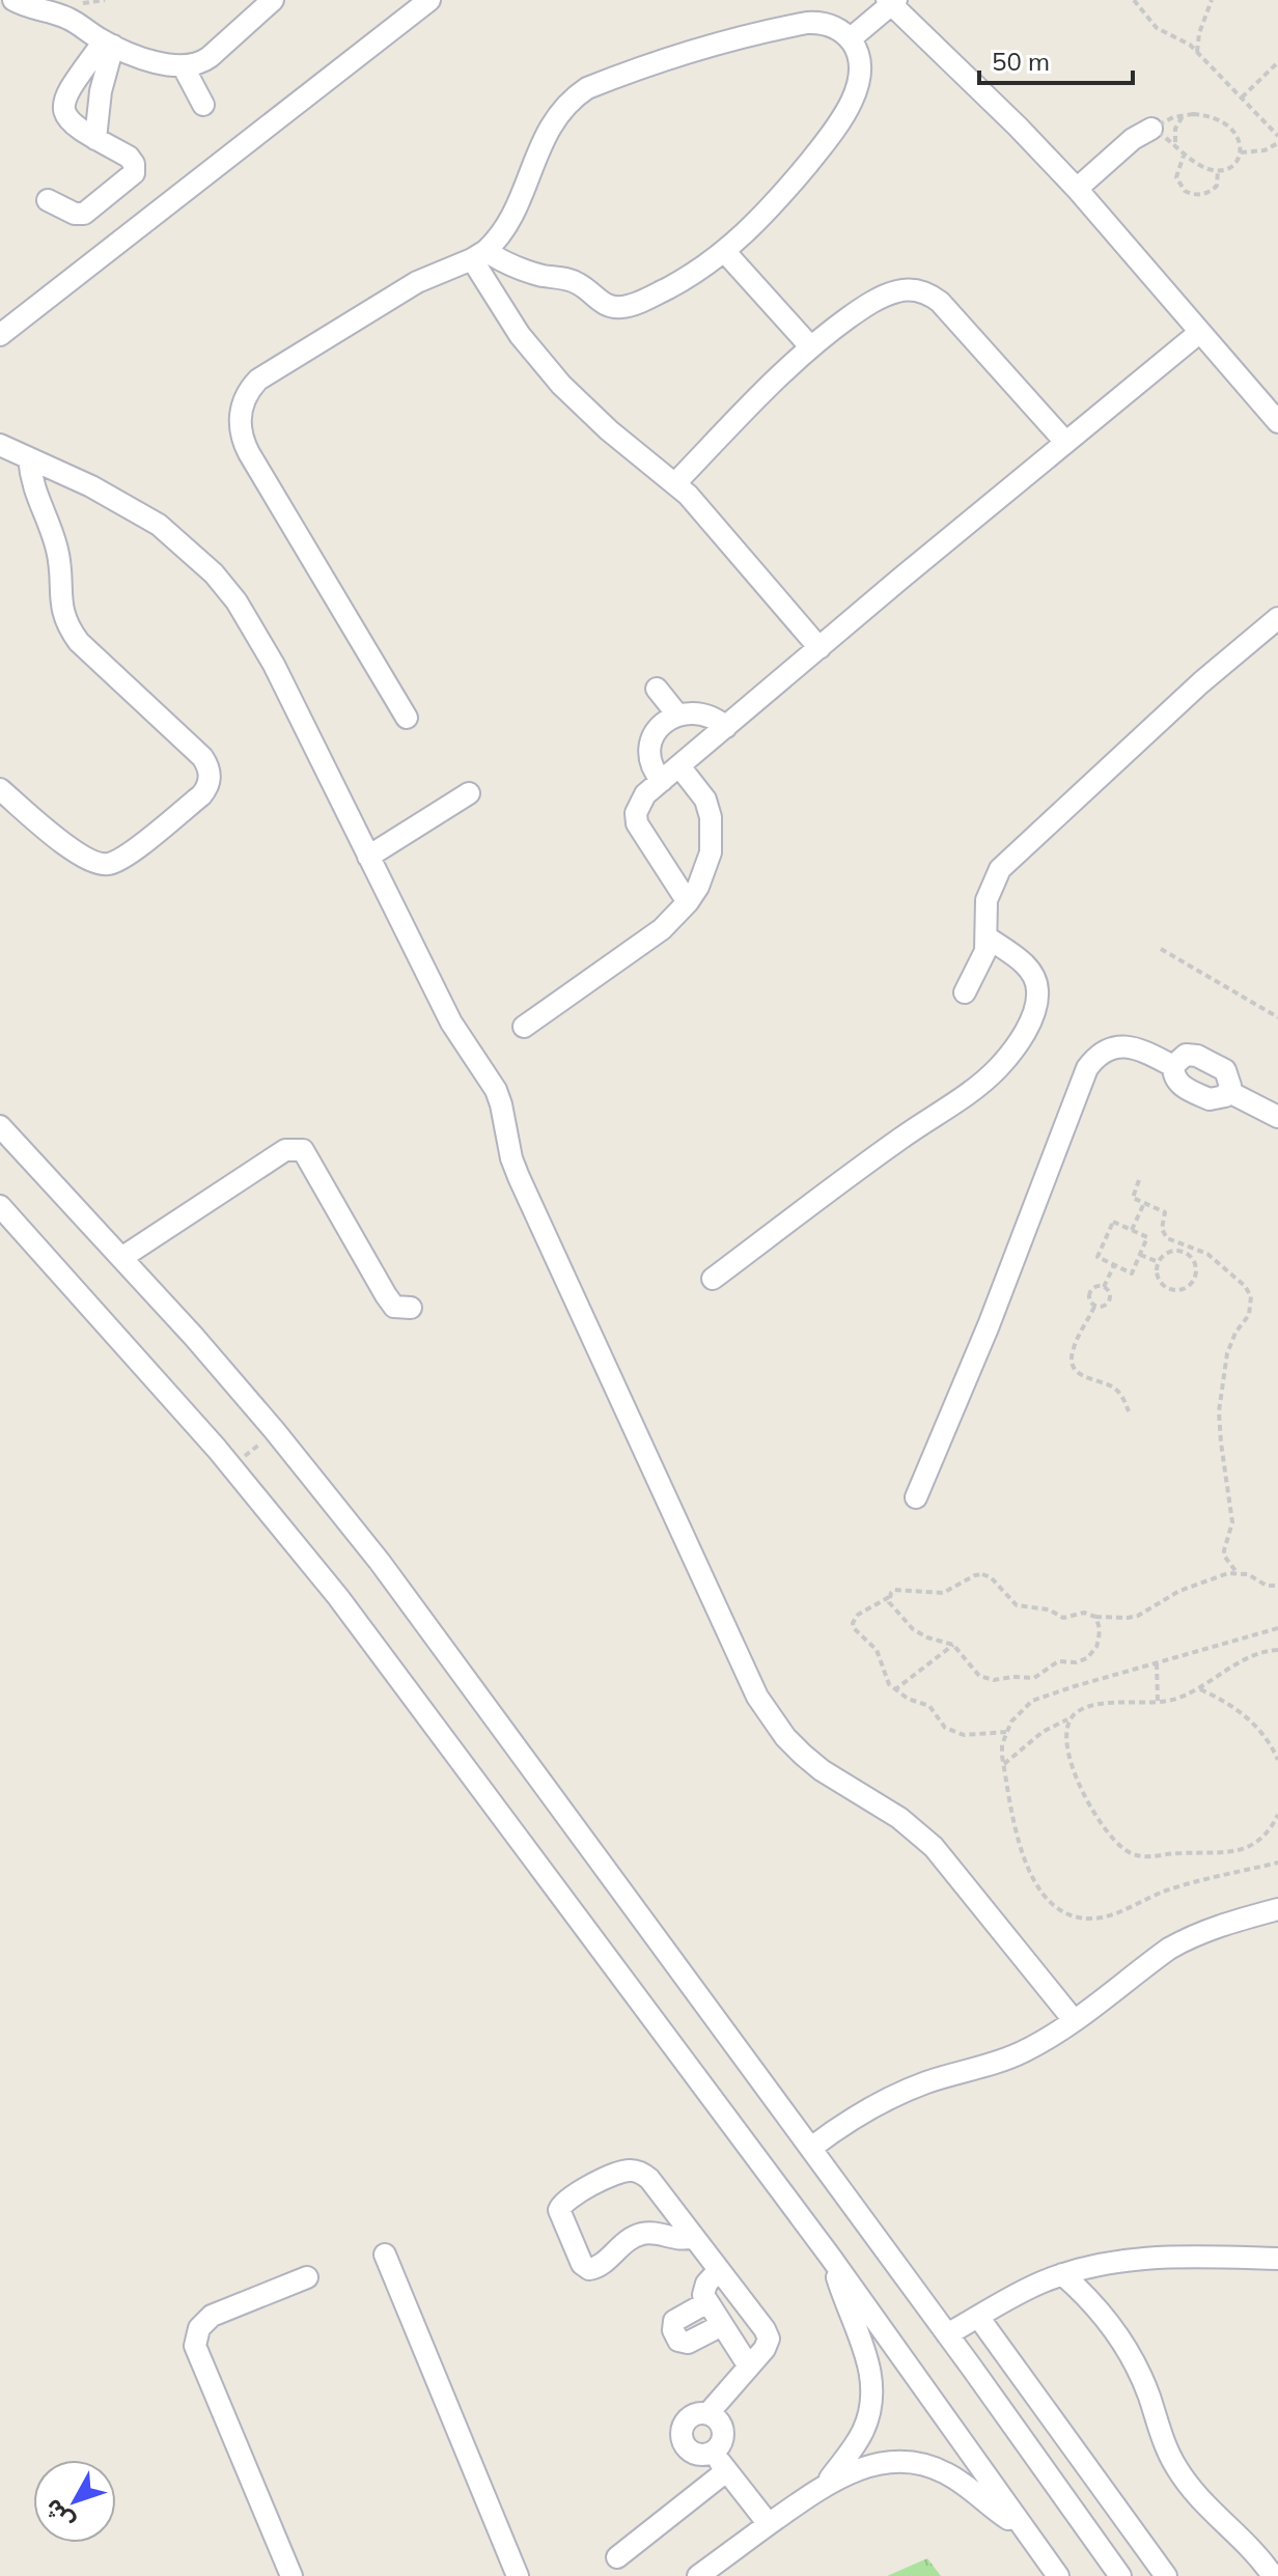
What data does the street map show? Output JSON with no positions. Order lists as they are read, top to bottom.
{
  "scale_bar": "50 m",
  "north": "bottom left"
}
